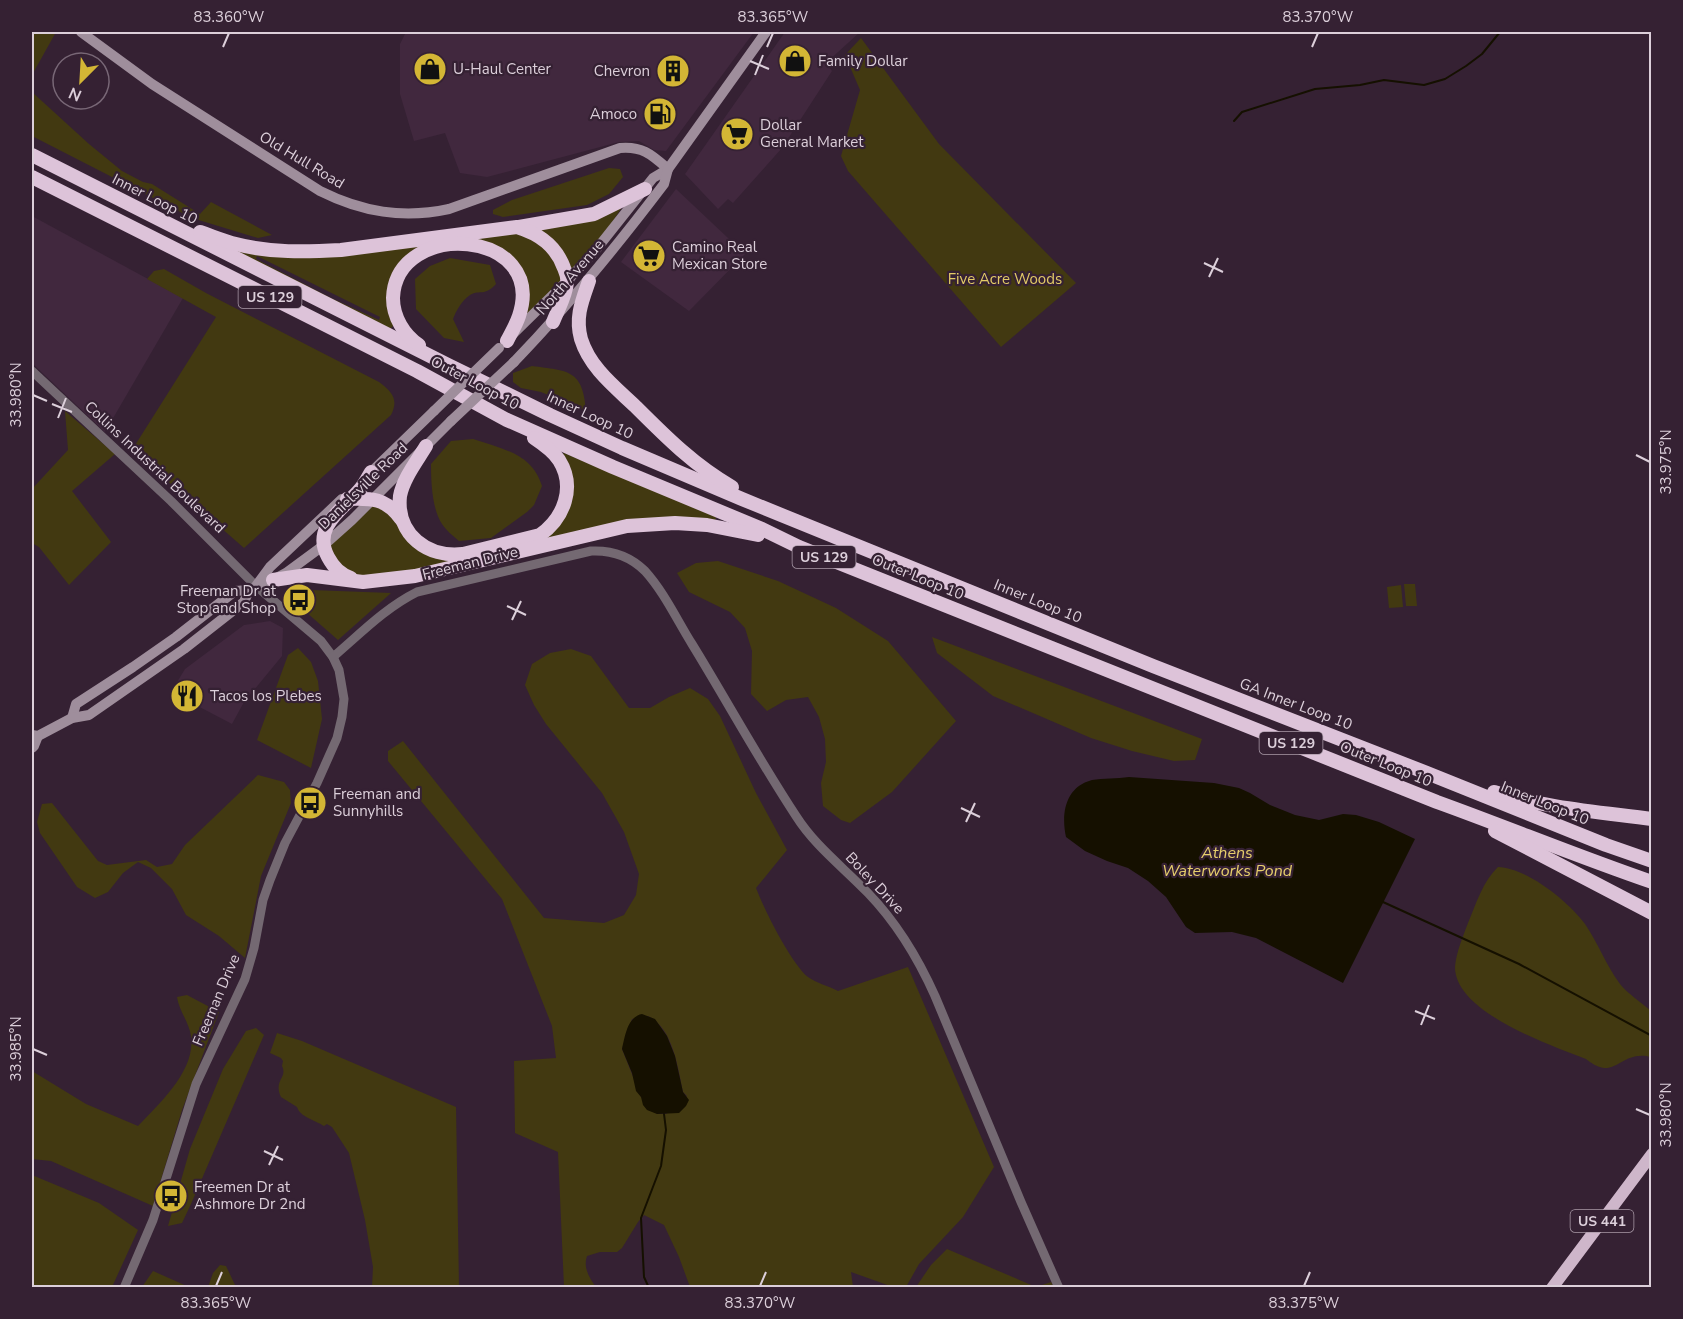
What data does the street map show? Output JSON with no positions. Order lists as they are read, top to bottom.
{
  "streets": {
    "highway": [
      "Inner Loop 10",
      "US 129",
      "Outer Loop 10",
      "GA Inner Loop 10",
      "US 441"
    ],
    "main road": ["Old Hull Road", "North Avenue", "Danielsville Road"],
    "street": ["Collins Industrial Boulevard", "Freeman Drive", "Boley Drive"]
  },
  "crossings": [
    ["Old Hull Road", "North Avenue"],
    ["Inner Loop 10", "GA Inner Loop 10"],
    ["North Avenue", "Danielsville Road"],
    ["Collins Industrial Boulevard", "Danielsville Road"],
    ["Collins Industrial Boulevard", "Freeman Drive"],
    ["Danielsville Road", "Freeman Drive"],
    ["Freeman Drive", "Boley Drive"]
  ],
  "water": ["Athens Waterworks Pond"],
  "parks": ["Five Acre Woods"],
  "places": {
    "shop": ["Family Dollar", "U-Haul Center"],
    "building": ["Chevron"],
    "fuel station": ["Amoco"],
    "supermarket": ["Dollar General Market", "Camino Real Mexican Store"],
    "bus stop": ["Freeman Dr at Stop and Shop", "Freeman and Sunnyhills", "Freemen Dr at Ashmore Dr 2nd"],
    "restaurant": ["Tacos los Plebes"]
  },
  "north": "bottom left",
  "coordinates": [
    "83.360°W",
    "83.365°W",
    "83.370°W",
    "33.980°N",
    "33.975°N",
    "33.985°N",
    "83.375°W"
  ]
}
